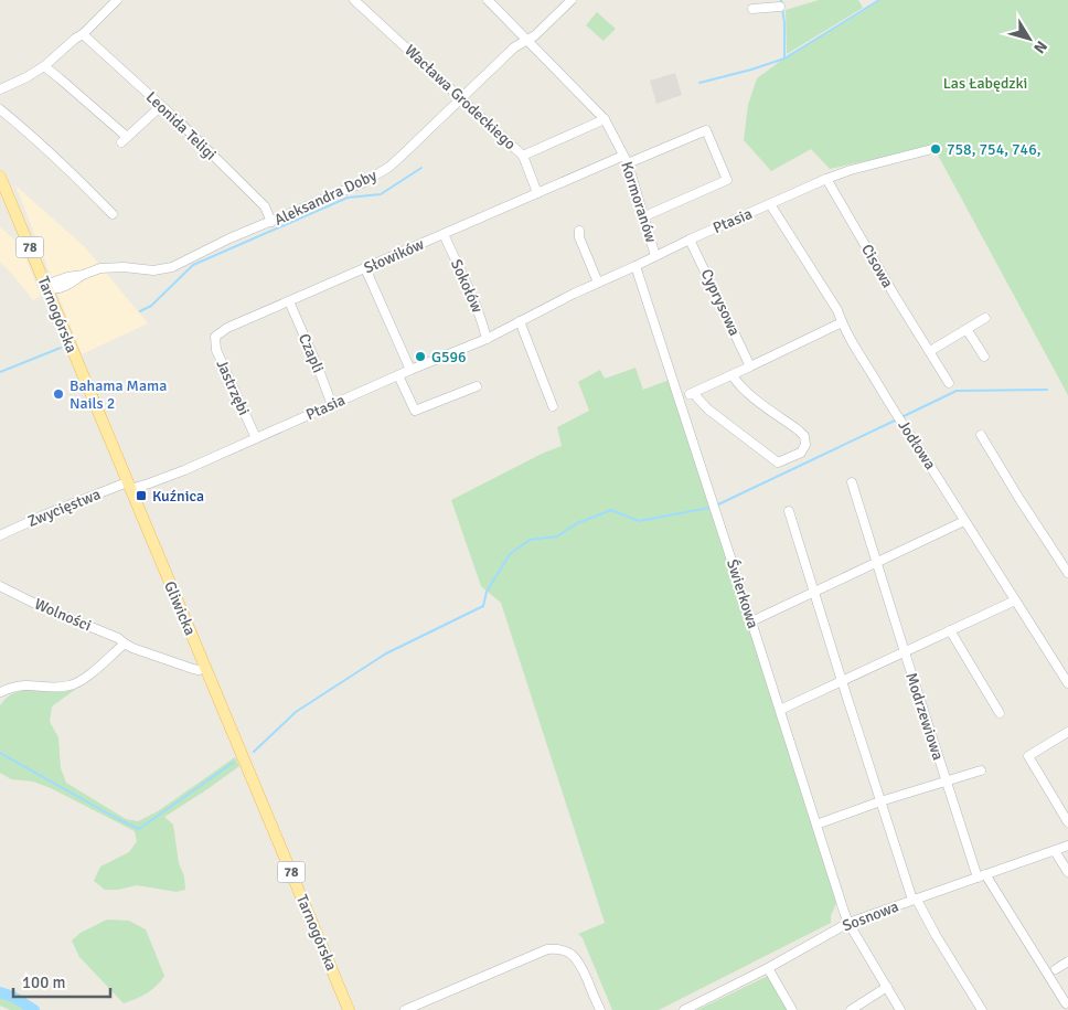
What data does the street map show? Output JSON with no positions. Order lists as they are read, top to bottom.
{
  "streets": {
    "main road": ["78", "Tarnogórska", "Gliwicka"],
    "street": [
      "Wacława Grodeckiego",
      "Leonida Teligi",
      "Aleksandra Doby",
      "Kormoranów",
      "Ptasia",
      "Słowików",
      "Cisowa",
      "Sokołów",
      "Cyprysowa",
      "Czapli",
      "Jastrzębi",
      "Jodłowa",
      "Zwycięstwa",
      "Świerkowa",
      "Wolności",
      "Modrzewiowa",
      "Sosnowa"
    ]
  },
  "crossings": [
    ["Wacława Grodeckiego", "Aleksandra Doby"],
    ["Wacława Grodeckiego", "Kormoranów"],
    ["Leonida Teligi", "Aleksandra Doby"],
    ["Aleksandra Doby", "Kormoranów"],
    ["Aleksandra Doby", "Tarnogórska"],
    ["Kormoranów", "Ptasia"],
    ["Kormoranów", "Słowików"],
    ["Ptasia", "Cisowa"],
    ["Ptasia", "Sokołów"],
    ["Ptasia", "Cyprysowa"],
    ["Ptasia", "Tarnogórska"],
    ["Ptasia", "Czapli"],
    ["Ptasia", "Jastrzębi"],
    ["Ptasia", "Jodłowa"],
    ["Ptasia", "Zwycięstwa"],
    ["Ptasia", "Świerkowa"],
    ["Ptasia", "Gliwicka"],
    ["Słowików", "Sokołów"],
    ["Słowików", "Czapli"],
    ["Słowików", "Jastrzębi"],
    ["Tarnogórska", "Zwycięstwa"],
    ["Tarnogórska", "Gliwicka"],
    ["Jodłowa", "Modrzewiowa"],
    ["Zwycięstwa", "Gliwicka"],
    ["Świerkowa", "Modrzewiowa"],
    ["Świerkowa", "Sosnowa"],
    ["Gliwicka", "Wolności"],
    ["Modrzewiowa", "Sosnowa"]
  ],
  "parks": ["Las Łabędzki"],
  "places": {
    "other": ["758, 754, 746,", "G596", "Bahama Mama Nails 2"],
    "transit": ["Kuźnica"]
  },
  "scale_bar": "100 m",
  "north": "bottom right"
}
